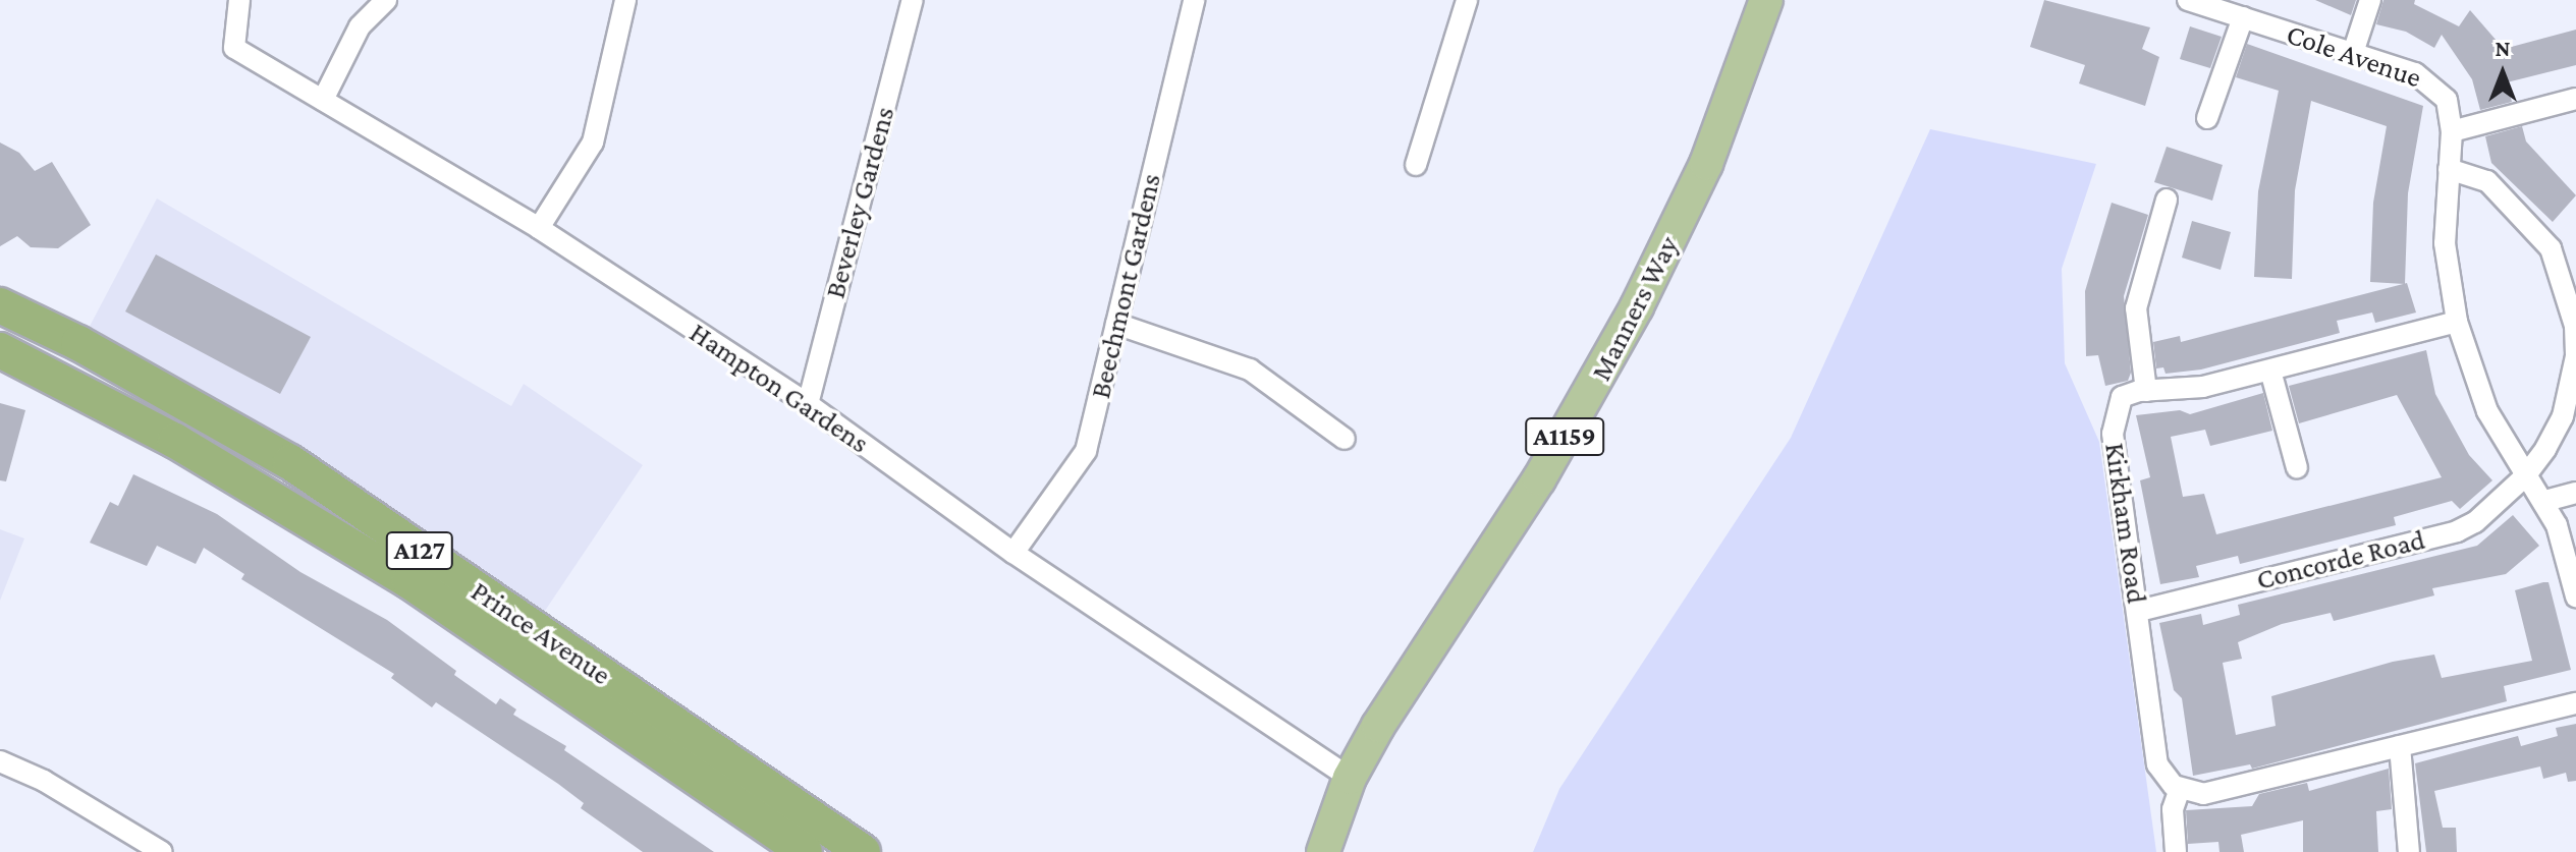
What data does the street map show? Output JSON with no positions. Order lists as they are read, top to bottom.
{
  "streets": {
    "highway": ["A127", "Prince Avenue"],
    "main road": ["Manners Way", "A1159"],
    "street": [
      "Cole Avenue",
      "Beverley Gardens",
      "Beechmont Gardens",
      "Hampton Gardens",
      "Kirkham Road",
      "Concorde Road"
    ]
  },
  "crossings": [
    ["Cole Avenue", "Kirkham Road"],
    ["Cole Avenue", "Concorde Road"],
    ["Beverley Gardens", "Hampton Gardens"],
    ["Beechmont Gardens", "Hampton Gardens"],
    ["Manners Way", "Hampton Gardens"],
    ["Kirkham Road", "Concorde Road"]
  ],
  "north": "top"
}
